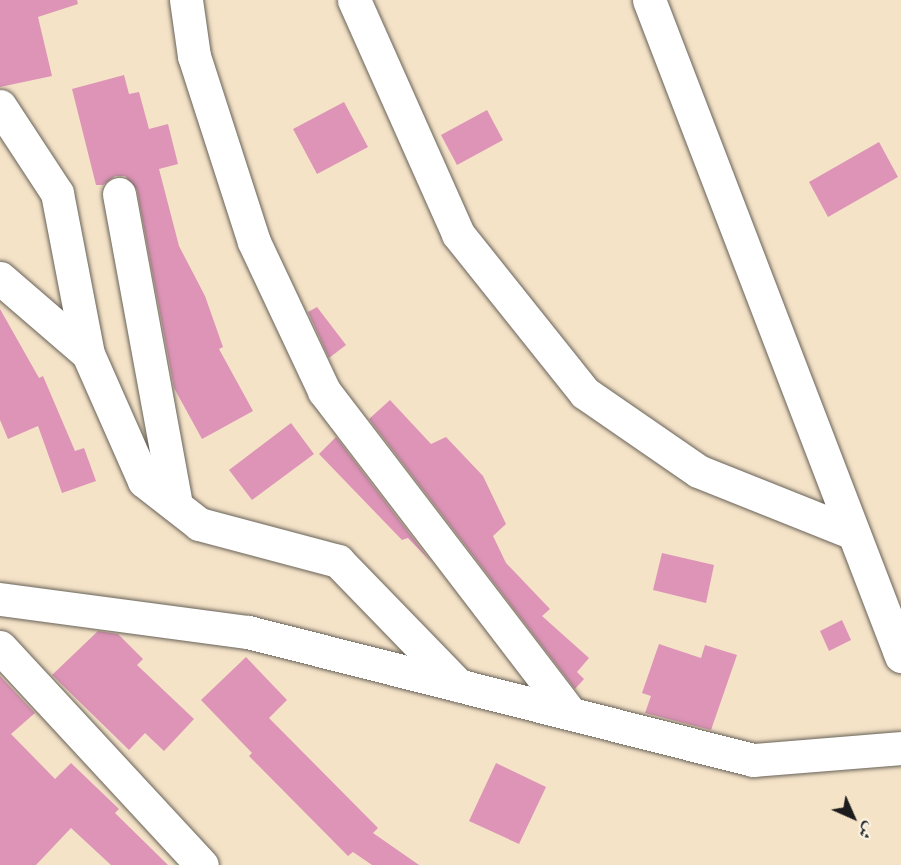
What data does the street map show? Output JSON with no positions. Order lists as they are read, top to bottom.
{
  "north": "bottom right"
}
